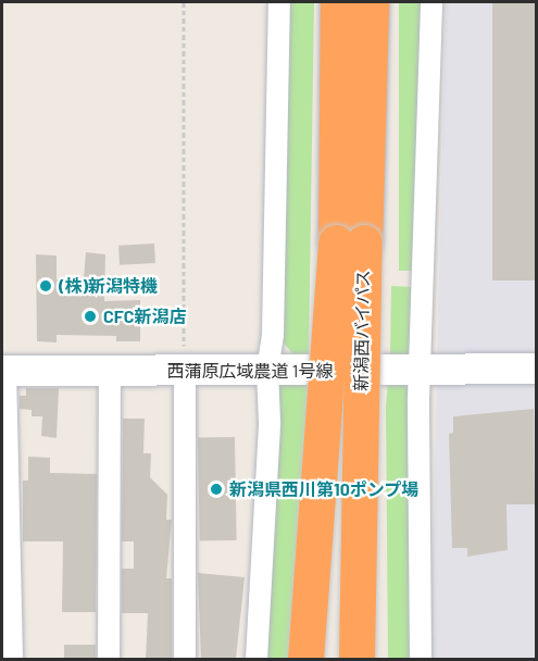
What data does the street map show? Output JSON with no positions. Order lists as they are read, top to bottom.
{
  "streets": {
    "highway": ["新潟西バイパス"],
    "street": ["西蒲原広域農道 1号線"]
  },
  "places": ["(株)新潟特機", "CFC新潟店", "新潟県西川第10ポンプ場"]
}
